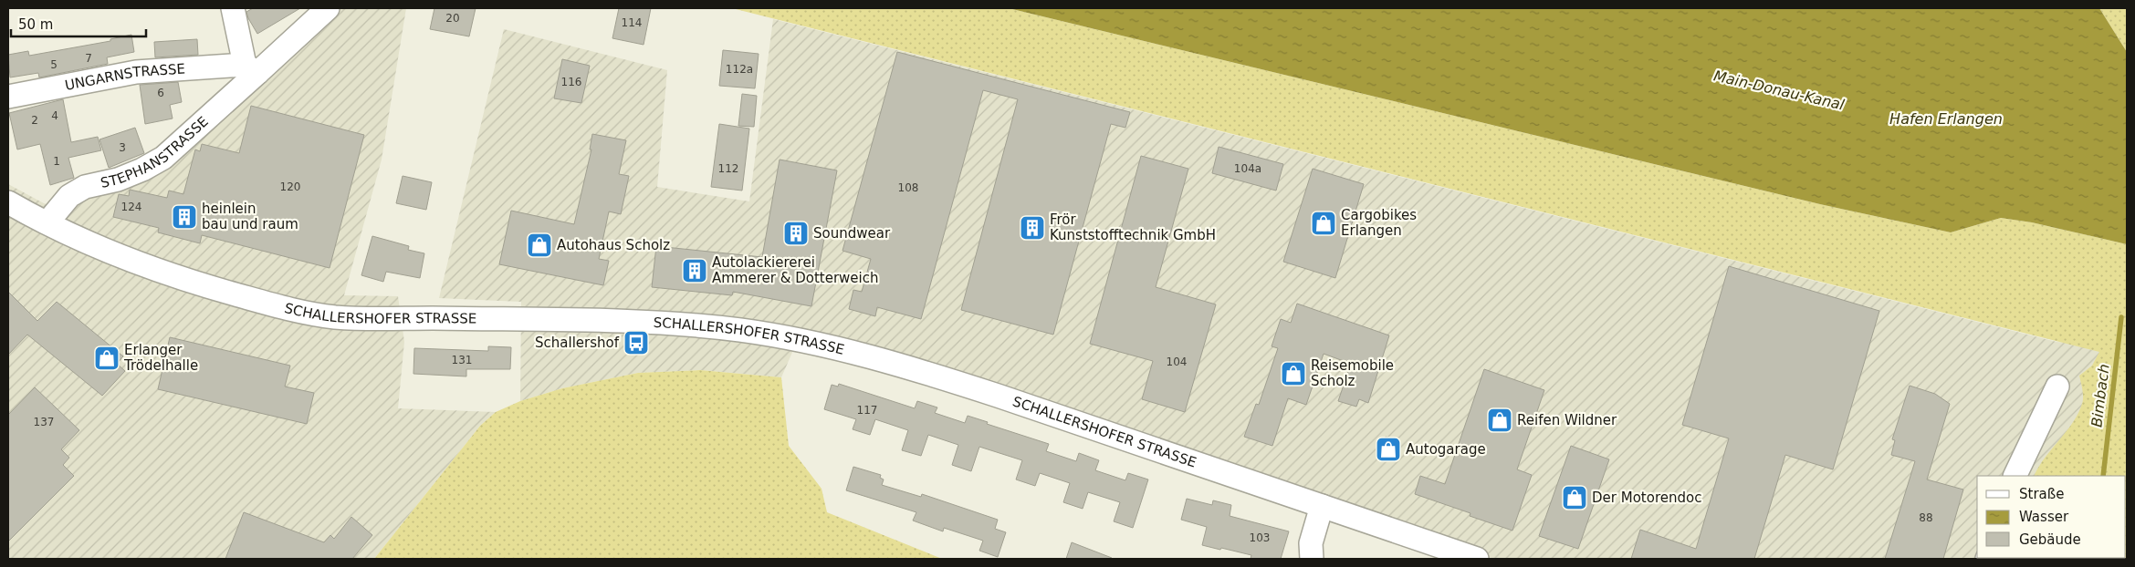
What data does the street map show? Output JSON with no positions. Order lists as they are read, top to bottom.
{
  "streets": {
    "street": ["UNGARNSTRASSE", "STEPHANSTRASSE", "SCHALLERSHOFER STRASSE"]
  },
  "crossings": [
    ["UNGARNSTRASSE", "STEPHANSTRASSE"],
    ["STEPHANSTRASSE", "SCHALLERSHOFER STRASSE"]
  ],
  "water": ["Main-Donau-Kanal", "Hafen Erlangen", "Bimbach"],
  "places": {
    "building": [
      "heinlein bau und raum",
      "Frör Kunststofftechnik GmbH",
      "Soundwear",
      "Autolackiererei Ammerer & Dotterweich"
    ],
    "shop": [
      "Cargobikes Erlangen",
      "Autohaus Scholz",
      "Erlanger Trödelhalle",
      "Reisemobile Scholz",
      "Reifen Wildner",
      "Autogarage",
      "Der Motorendoc"
    ],
    "bus stop": ["Schallershof"]
  },
  "house_numbers": [
    "20",
    "114",
    "7",
    "5",
    "112a",
    "116",
    "6",
    "4",
    "2",
    "3",
    "1",
    "112",
    "104a",
    "120",
    "108",
    "124",
    "131",
    "104",
    "117",
    "137",
    "88",
    "103"
  ],
  "legend": ["Straße", "Wasser", "Gebäude"],
  "scale_bar": "50 m"
}
